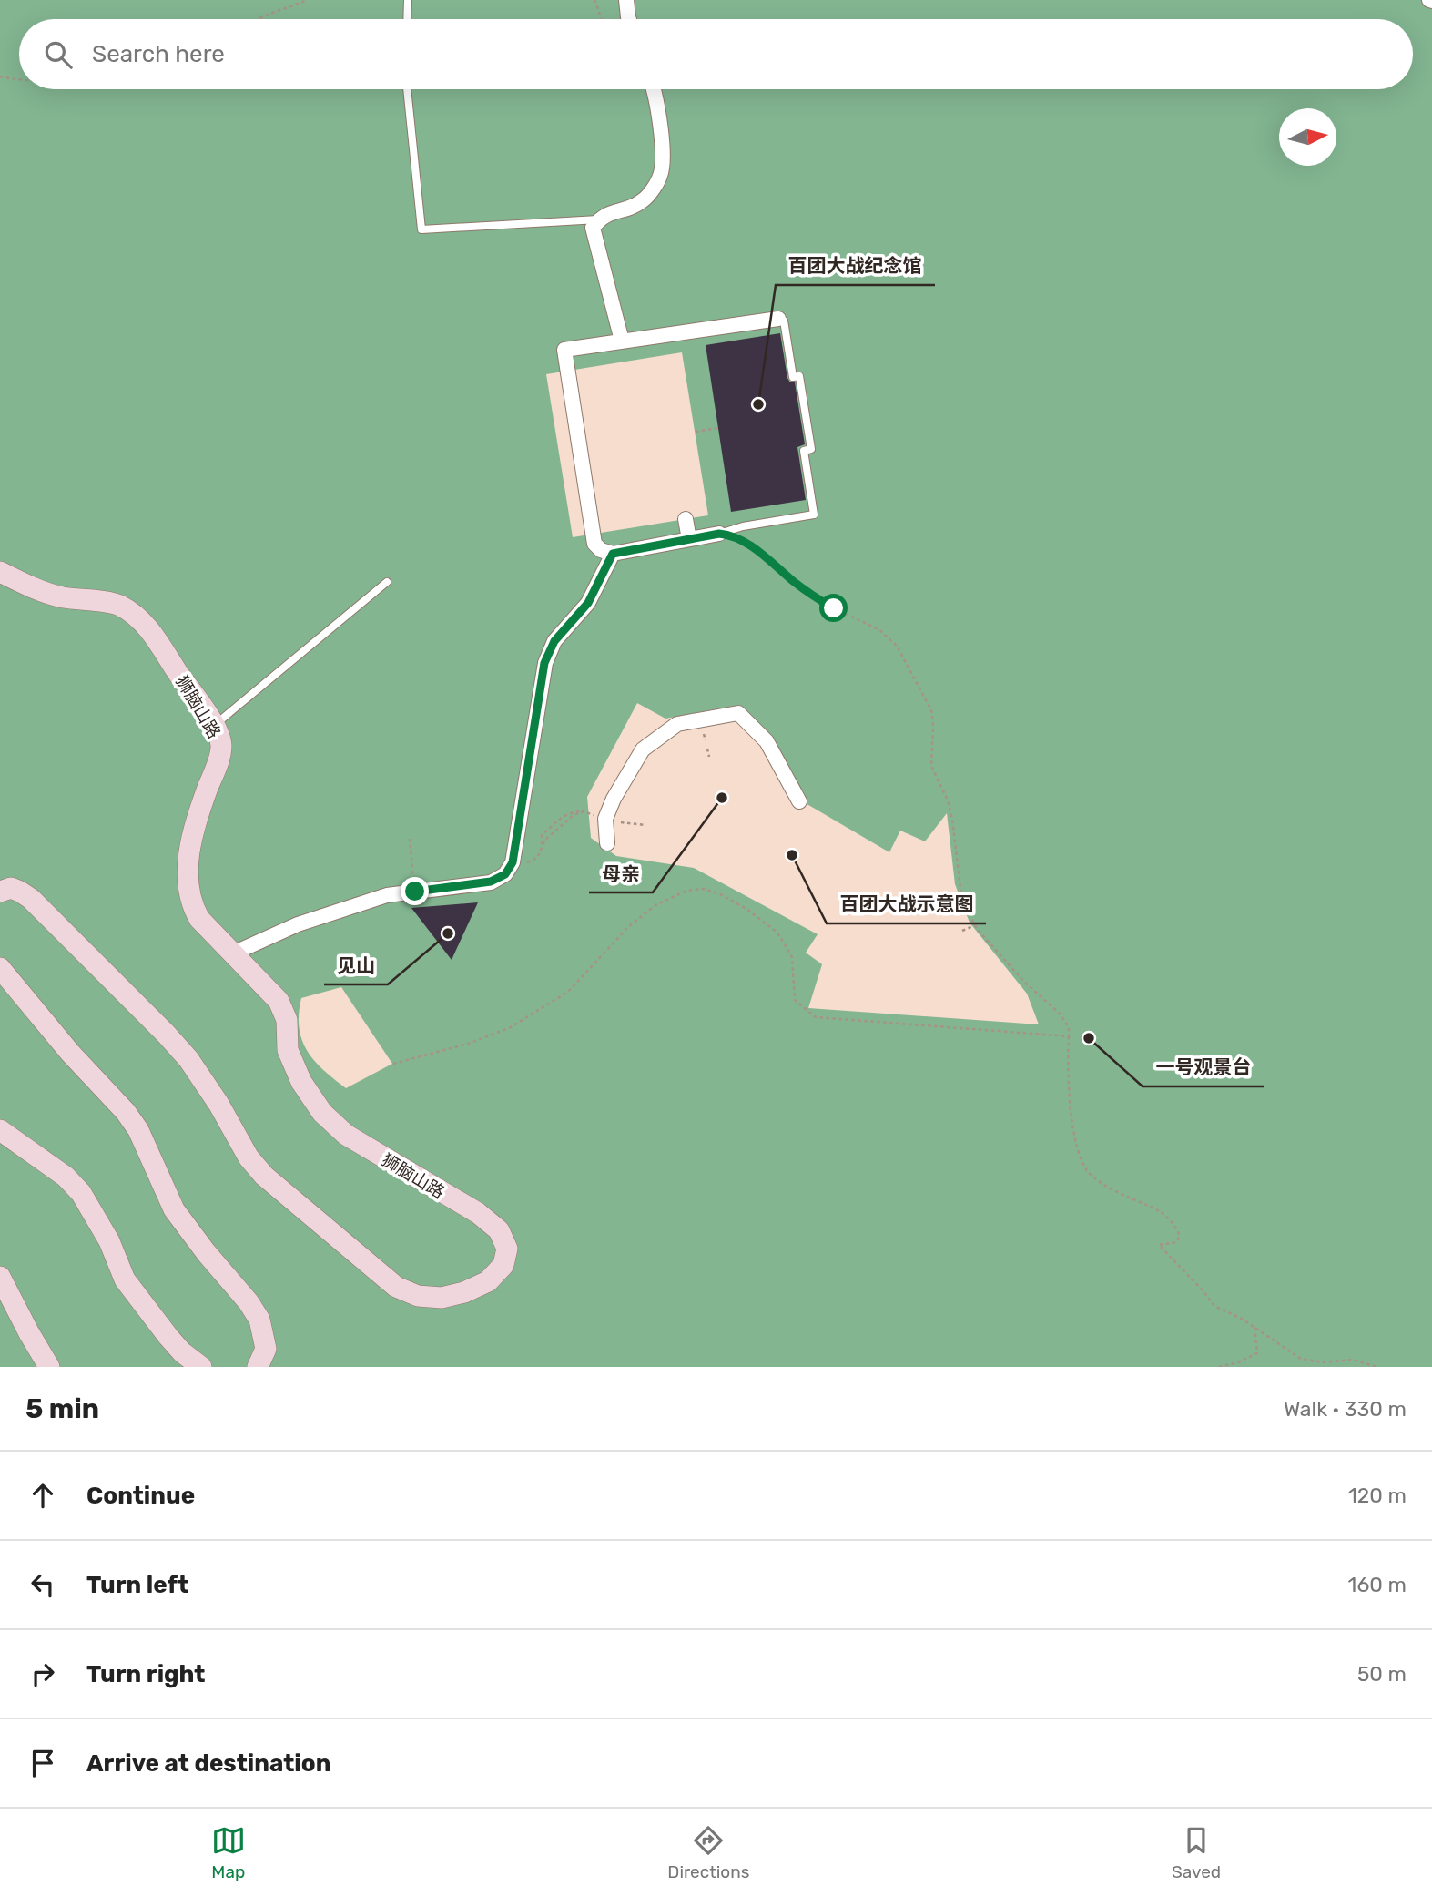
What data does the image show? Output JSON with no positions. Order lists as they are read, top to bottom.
{
  "streets": {
    "street": ["狮脑山路"]
  },
  "places": [
    "百团大战纪念馆",
    "母亲",
    "百团大战示意图",
    "见山",
    "一号观景台"
  ],
  "north": "right",
  "page": {
    "search": "Search here",
    "heading": ["5 min", "Walk · 330 m"],
    "list": [
      ["Continue", "120 m"],
      ["Turn left", "160 m"],
      ["Turn right", "50 m"],
      "Arrive at destination"
    ],
    "nav": ["Map", "Directions", "Saved"]
  }
}
